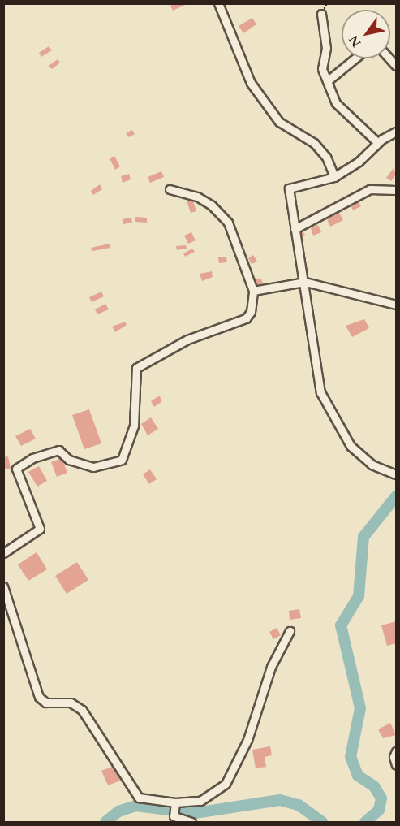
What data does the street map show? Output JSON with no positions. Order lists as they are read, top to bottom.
{
  "north": "bottom left"
}
